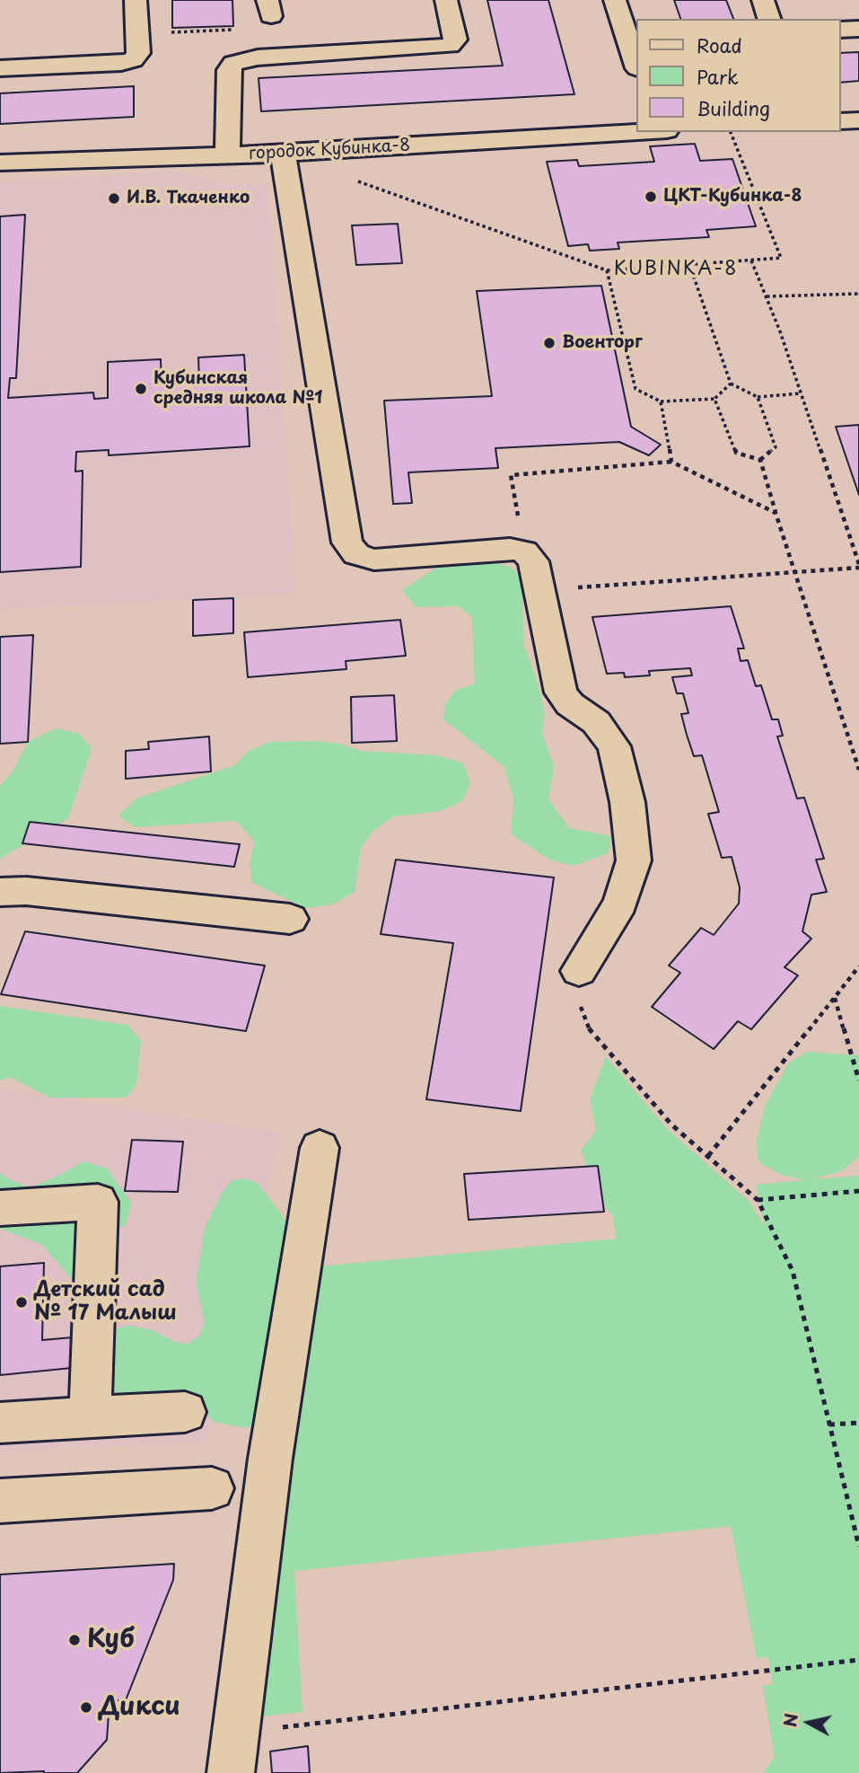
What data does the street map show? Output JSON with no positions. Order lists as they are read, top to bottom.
{
  "streets": {
    "street": ["городок Кубинка-8"]
  },
  "districts": ["KUBINKA-8"],
  "places": [
    "ЦКТ-Кубинка-8",
    "И.В. Ткаченко",
    "Военторг",
    "Кубинская средняя школа №1",
    "Детский сад № 17 Малыш",
    "Куб",
    "Дикси"
  ],
  "legend": ["Road", "Park", "Building"],
  "north": "left"
}
